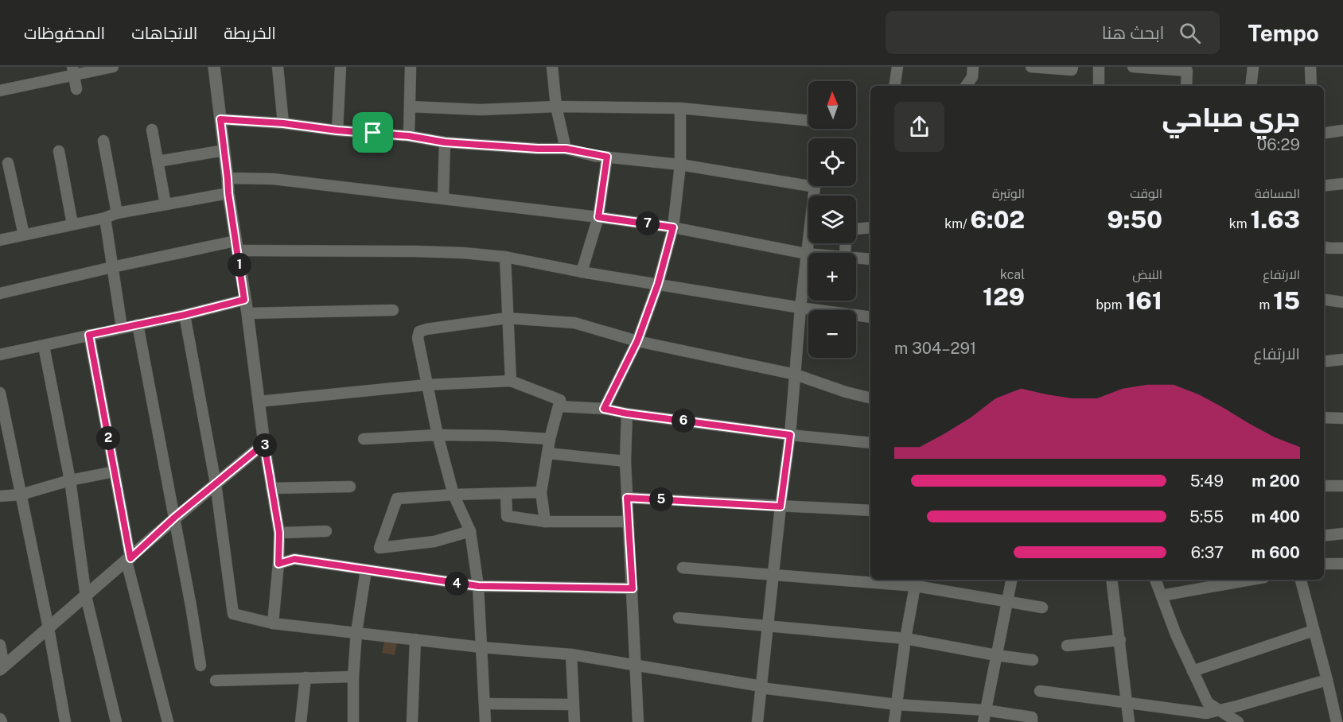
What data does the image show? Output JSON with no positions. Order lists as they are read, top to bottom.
{
  "north": "top",
  "page": {
    "header": "Tempo",
    "search": "ابحث هنا",
    "nav": ["الخريطة", "الاتجاهات", "المحفوظات"],
    "map_buttons": ["+", "−"],
    "heading": ["جري صباحي", "06:29"],
    "stats": [
      ["المسافة", "1.63 km"],
      ["الوقت", "9:50"],
      ["الوتيرة", "6:02 /km"],
      ["الارتفاع", "15 m"],
      ["النبض", "161 bpm"],
      ["kcal", "129"]
    ],
    "pins": [
      "7",
      "1",
      "6",
      "2",
      "3",
      "5",
      "4"
    ],
    "chart": ["الارتفاع", "291–304 m"],
    "list": [
      {
        "name": "200 m",
        "note": "5:49"
      },
      {
        "name": "400 m",
        "note": "5:55"
      },
      {
        "name": "600 m",
        "note": "6:37"
      }
    ]
  }
}
